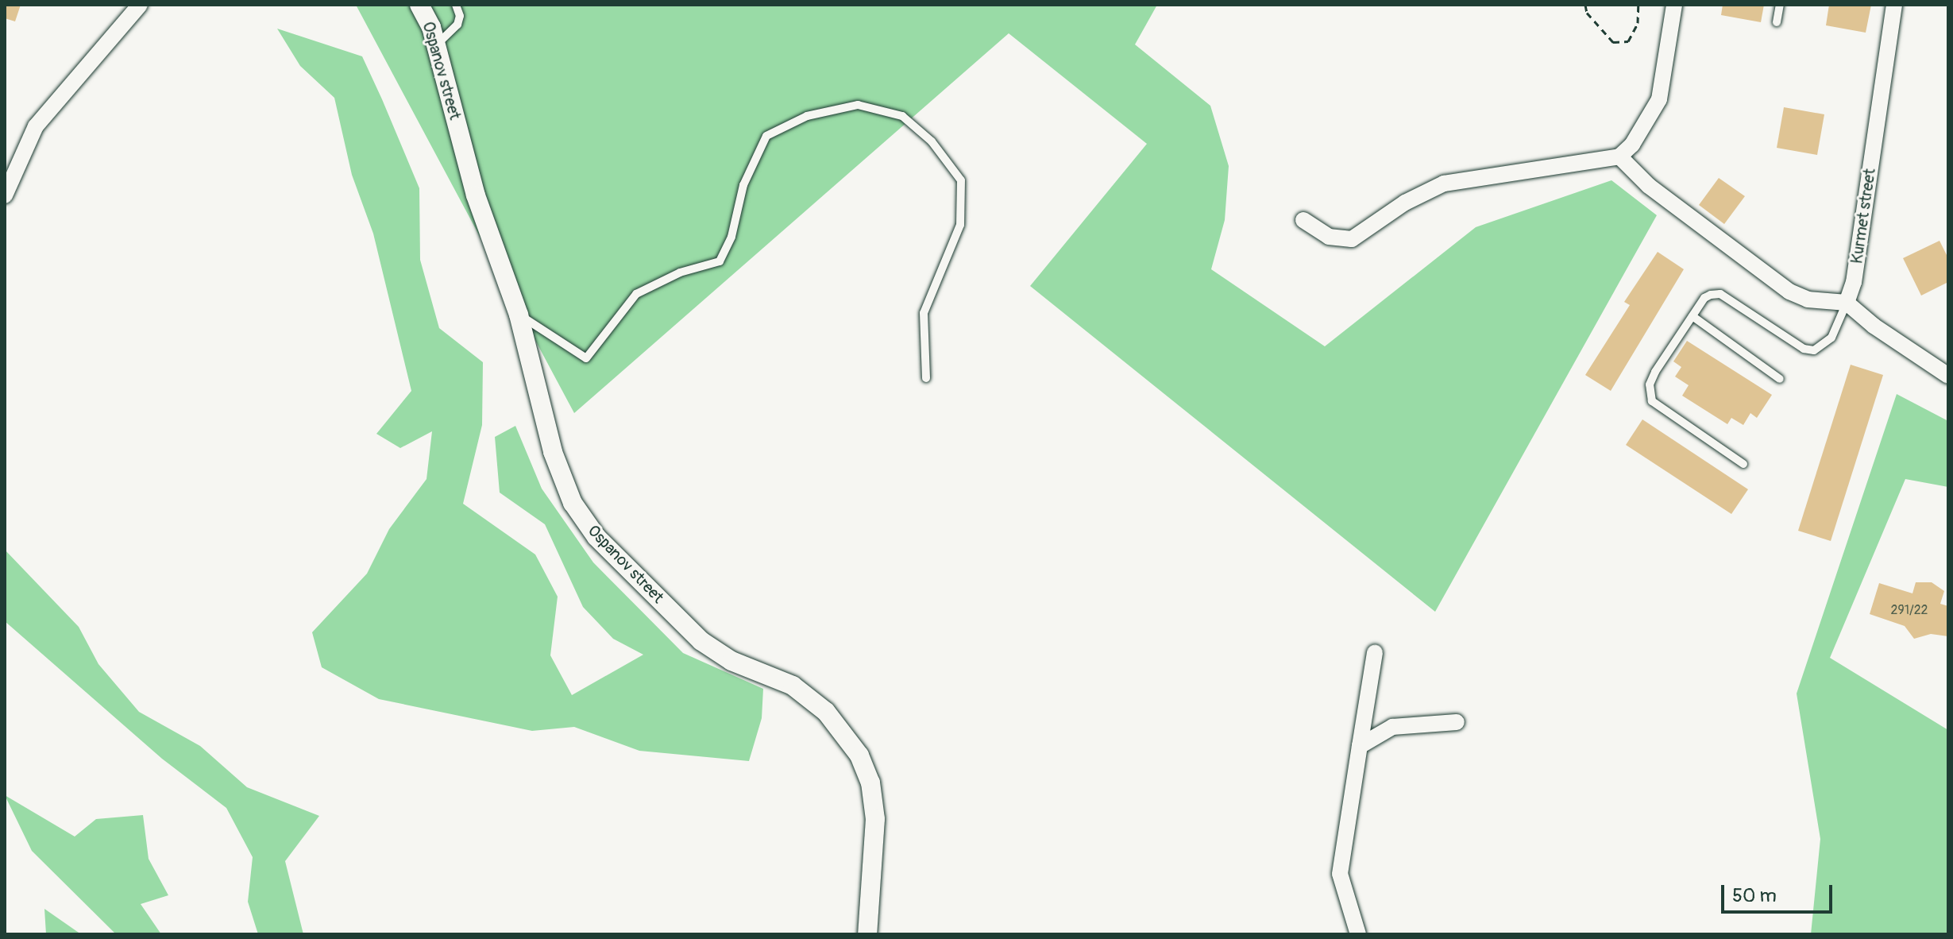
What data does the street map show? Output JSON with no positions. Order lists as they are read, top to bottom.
{
  "streets": {
    "street": ["Ospanov street", "Kurmet street"]
  },
  "house_numbers": ["291/22"],
  "scale_bar": "50 m"
}
